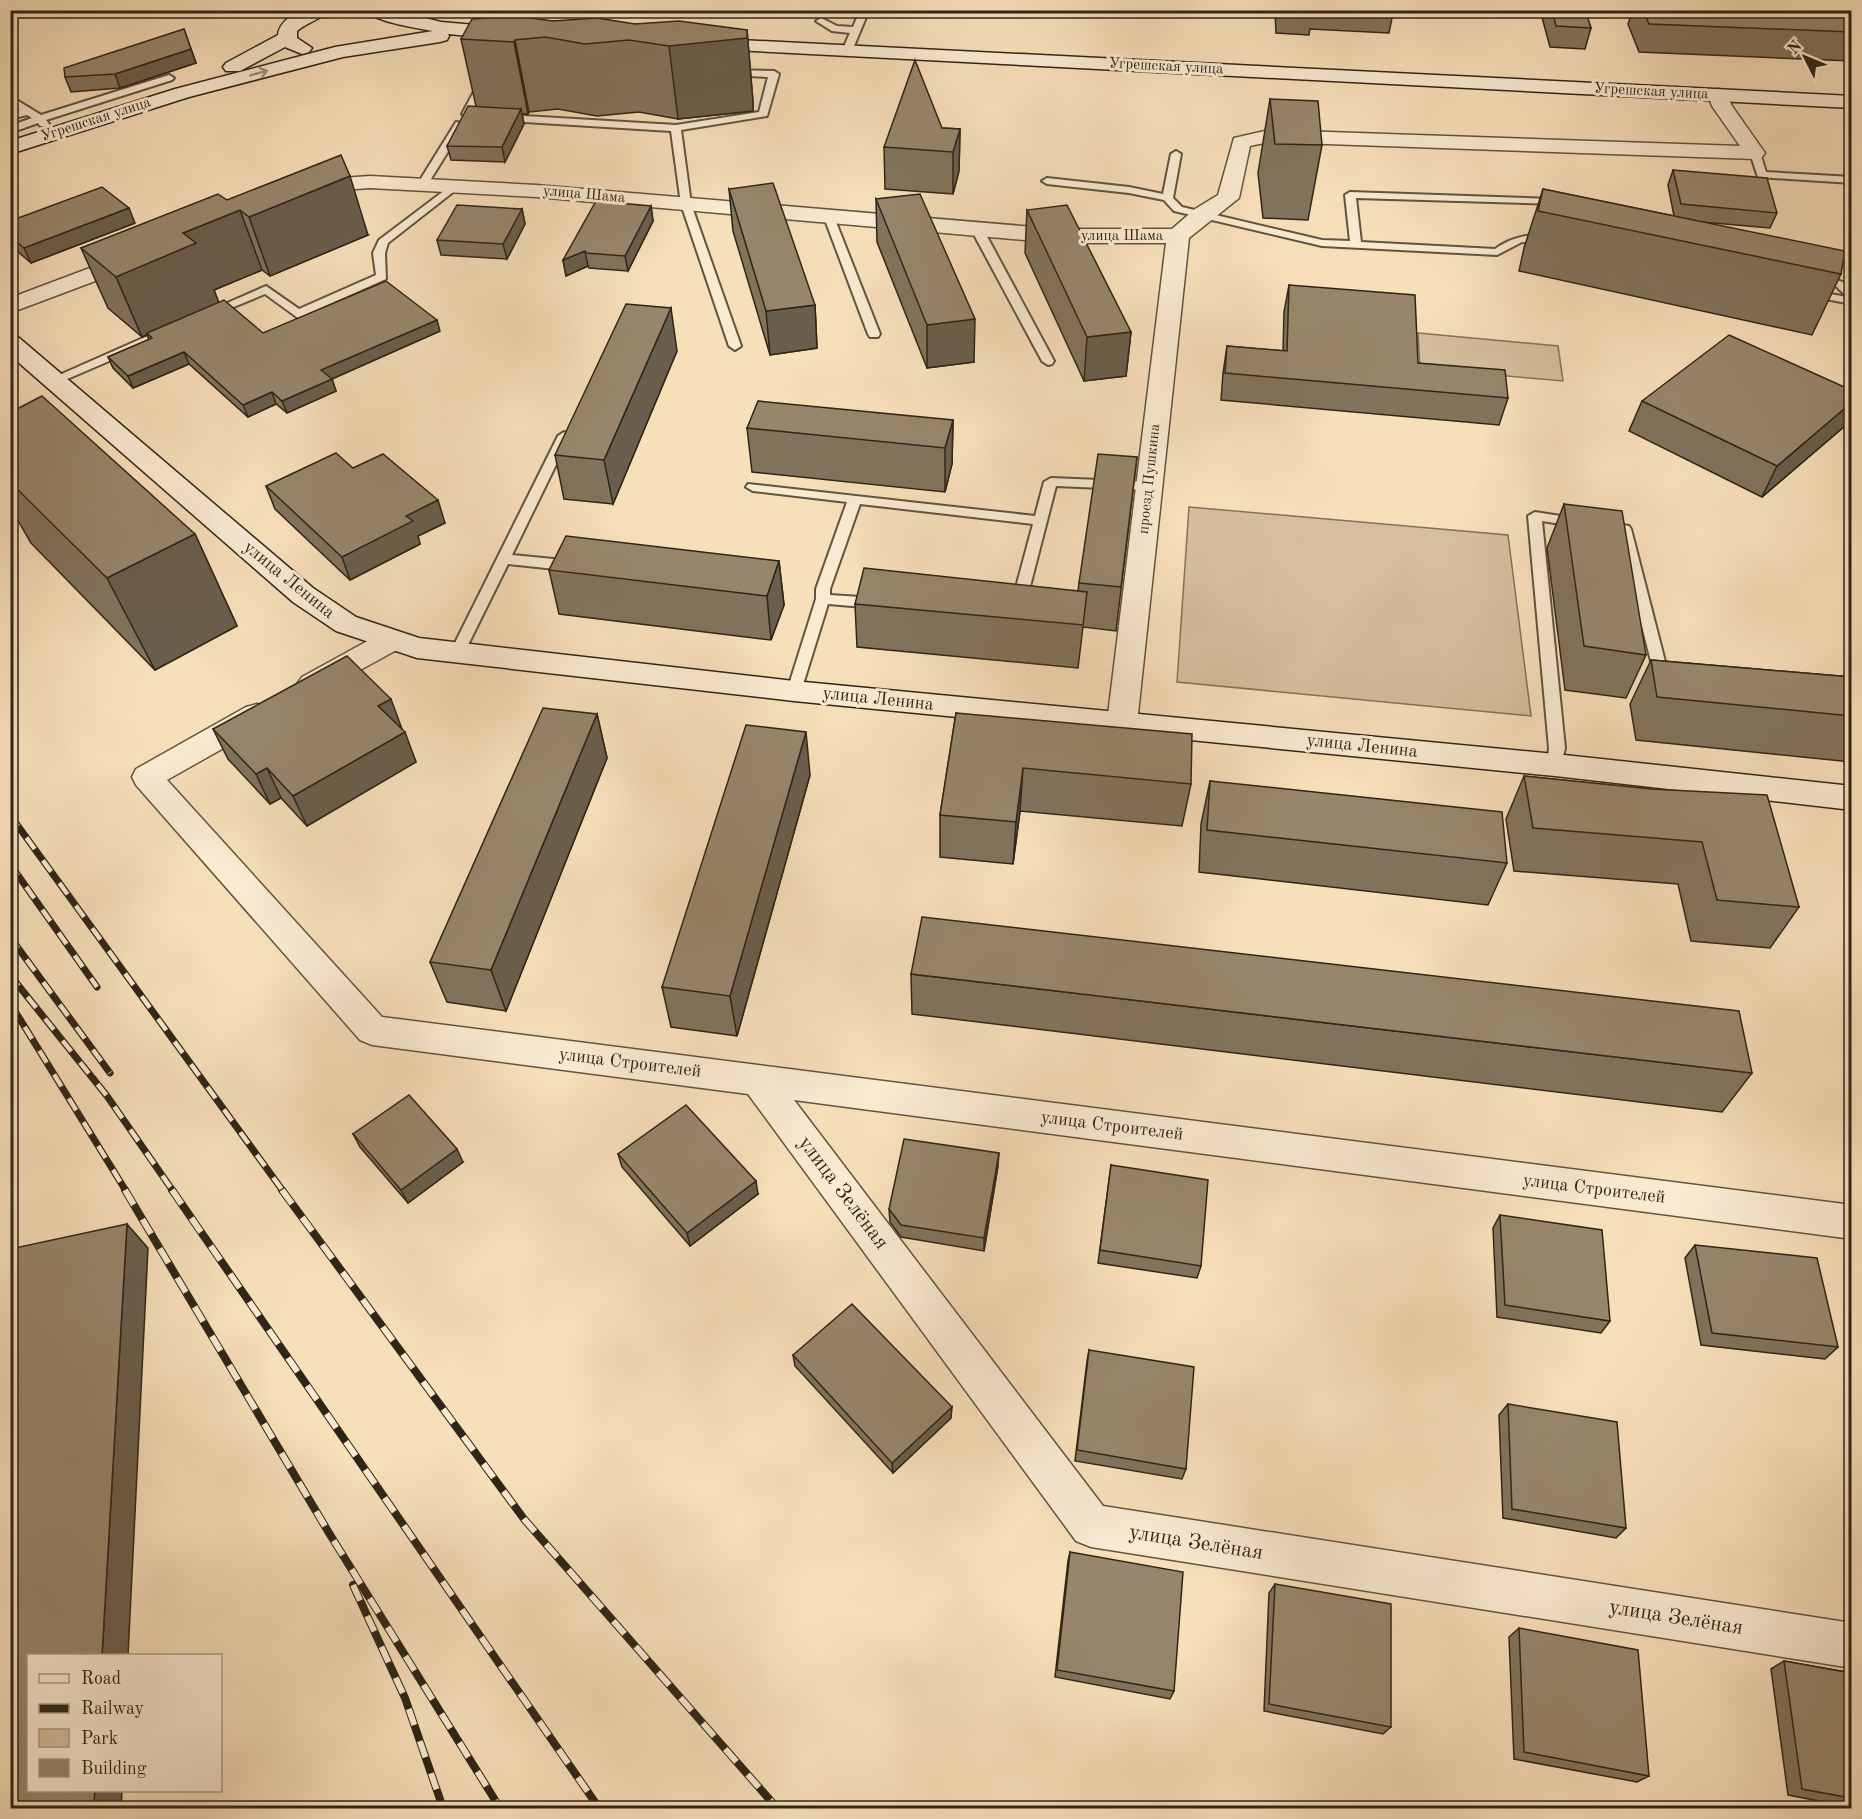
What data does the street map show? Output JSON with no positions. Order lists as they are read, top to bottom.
{
  "streets": {
    "street": [
      "Угрешская улица",
      "улица Шама",
      "проезд Пушкина",
      "улица Ленина",
      "улица Строителей",
      "улица Зелёная"
    ]
  },
  "crossings": [
    ["улица Шама", "проезд Пушкина"],
    ["проезд Пушкина", "улица Ленина"],
    ["улица Ленина", "улица Строителей"],
    ["улица Строителей", "улица Зелёная"]
  ],
  "legend": [
    "Road",
    "Railway",
    "Park",
    "Building"
  ],
  "north": "top left"
}
